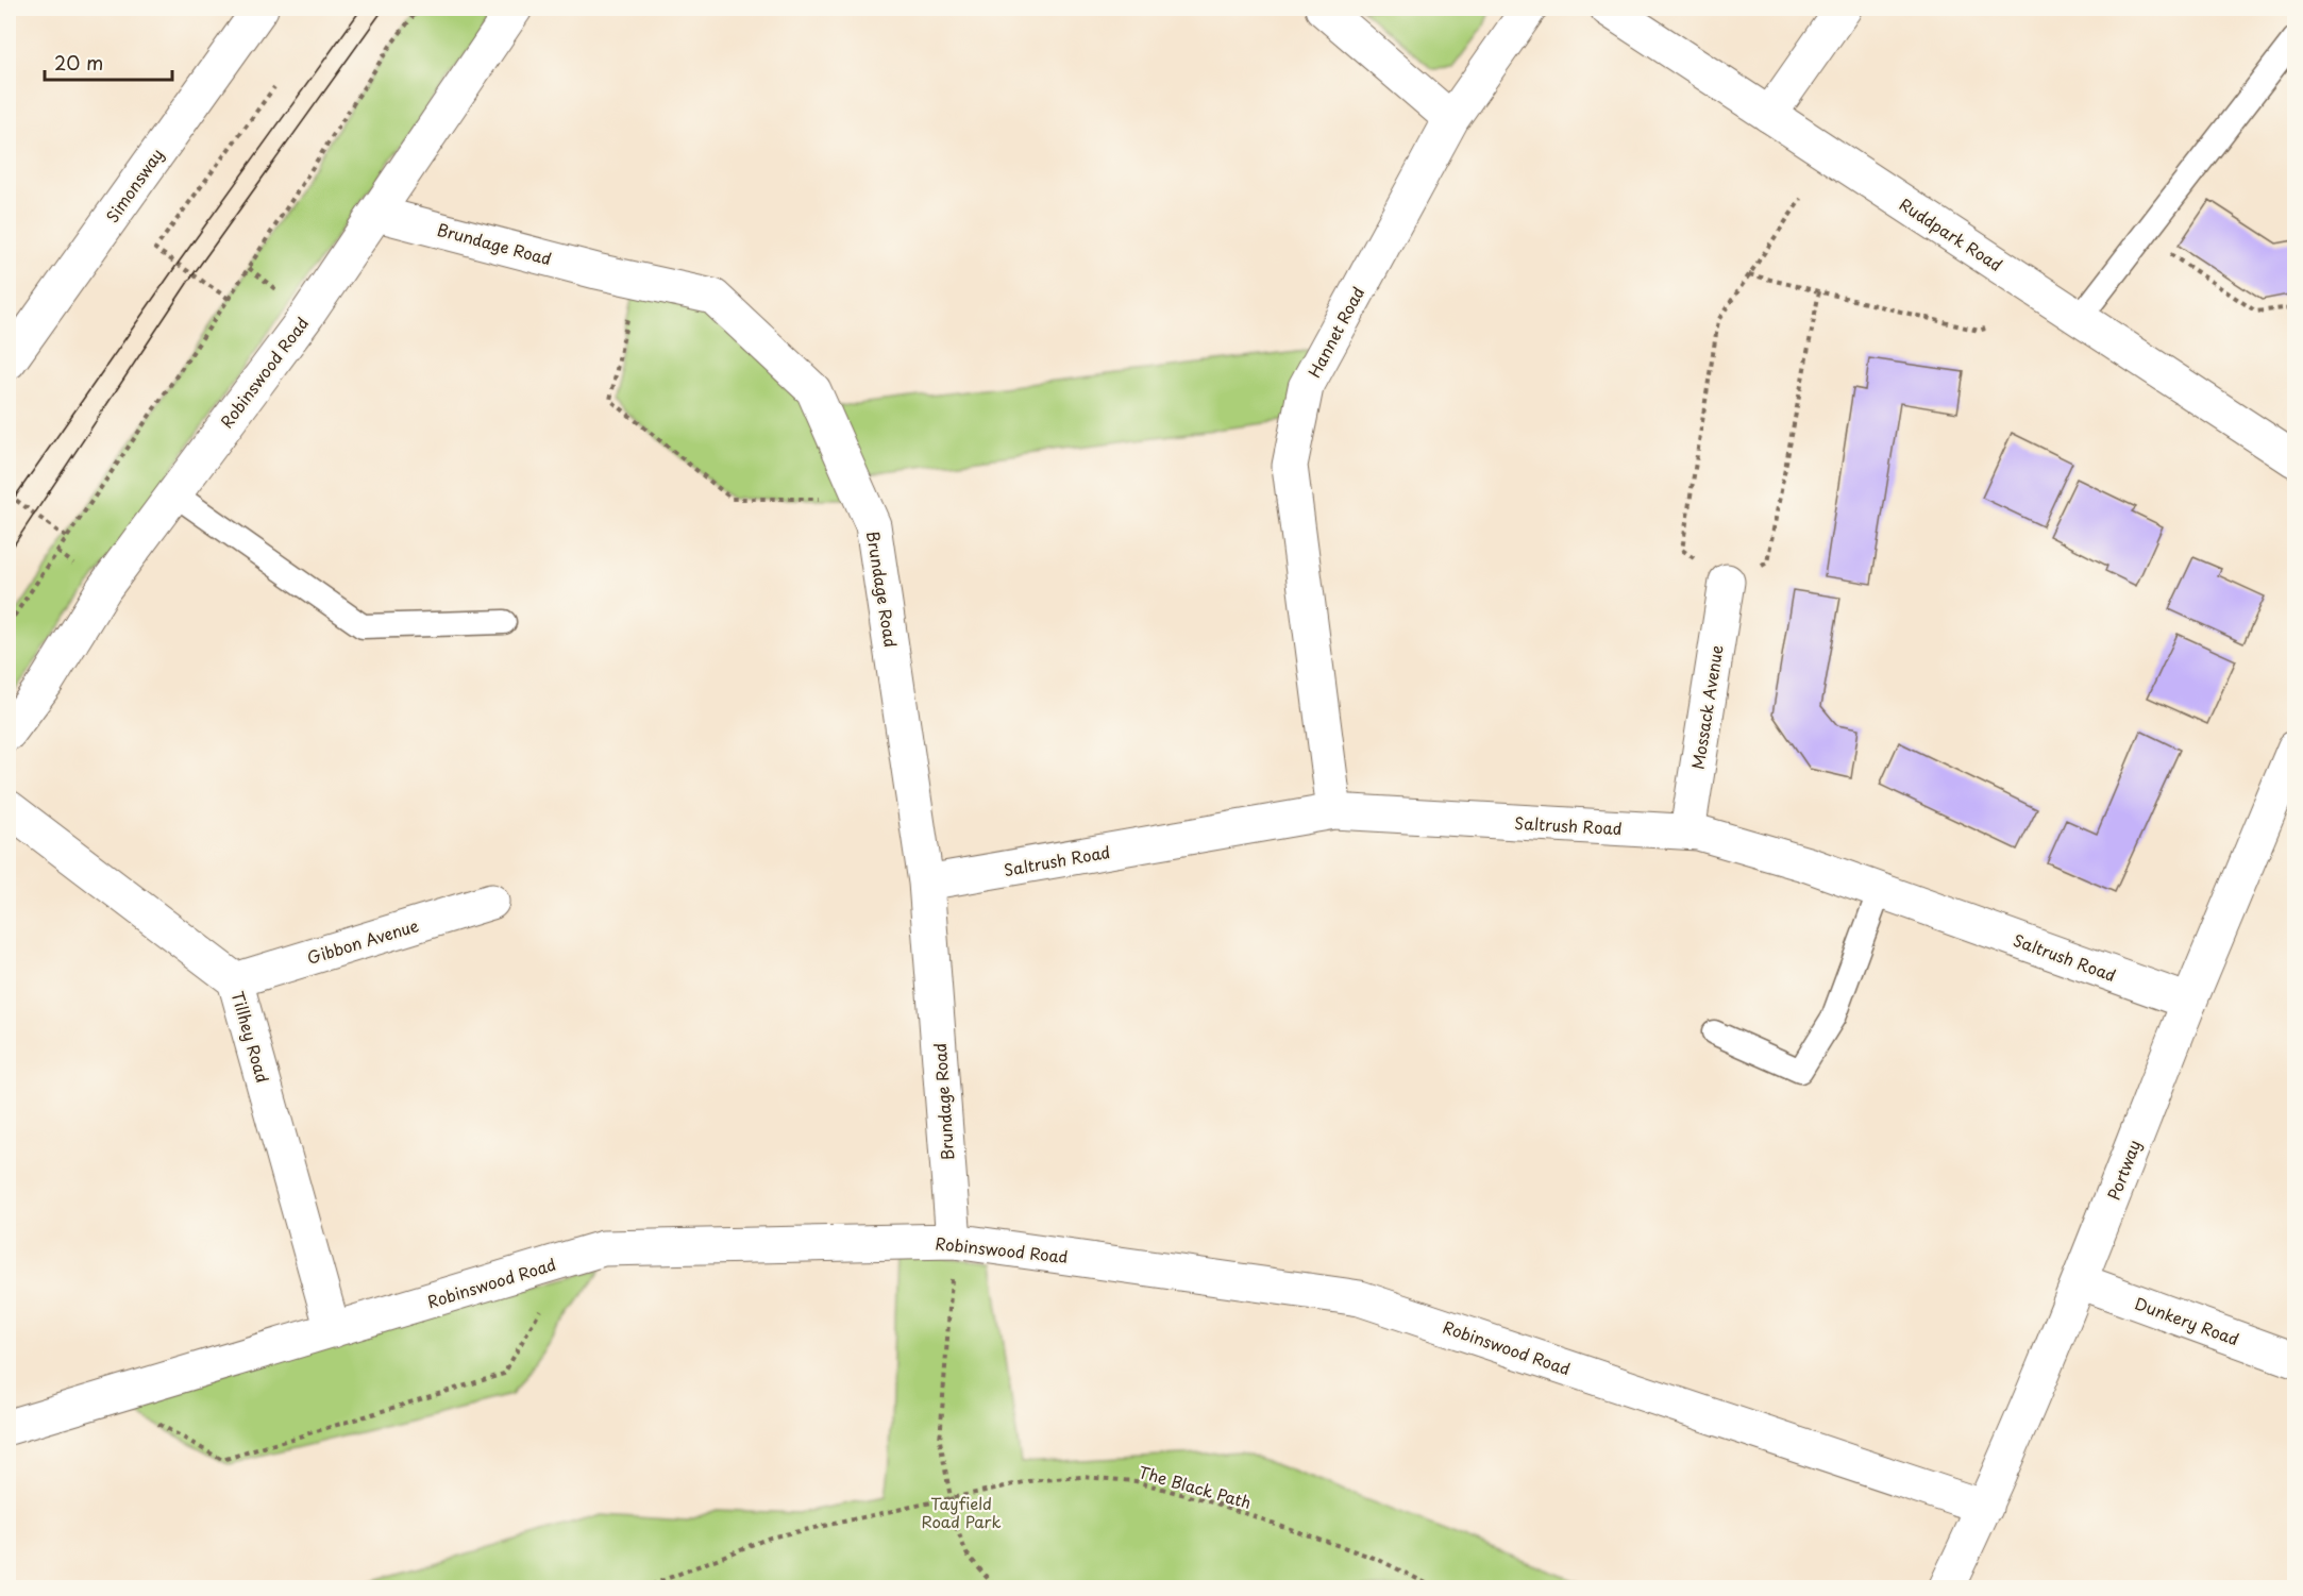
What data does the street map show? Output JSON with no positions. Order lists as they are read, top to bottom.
{
  "streets": {
    "street": [
      "Simonsway",
      "Ruddpark Road",
      "Brundage Road",
      "Hannet Road",
      "Robinswood Road",
      "Mossack Avenue",
      "Saltrush Road",
      "Gibbon Avenue",
      "Tillhey Road",
      "Portway",
      "Dunkery Road"
    ],
    "path": ["The Black Path"]
  },
  "crossings": [
    ["Brundage Road", "Robinswood Road"],
    ["Brundage Road", "Saltrush Road"],
    ["Hannet Road", "Saltrush Road"],
    ["Robinswood Road", "Tillhey Road"],
    ["Robinswood Road", "Portway"],
    ["Mossack Avenue", "Saltrush Road"],
    ["Saltrush Road", "Portway"],
    ["Gibbon Avenue", "Tillhey Road"],
    ["Portway", "Dunkery Road"]
  ],
  "parks": ["Tayfield Road Park"],
  "scale_bar": "20 m"
}
